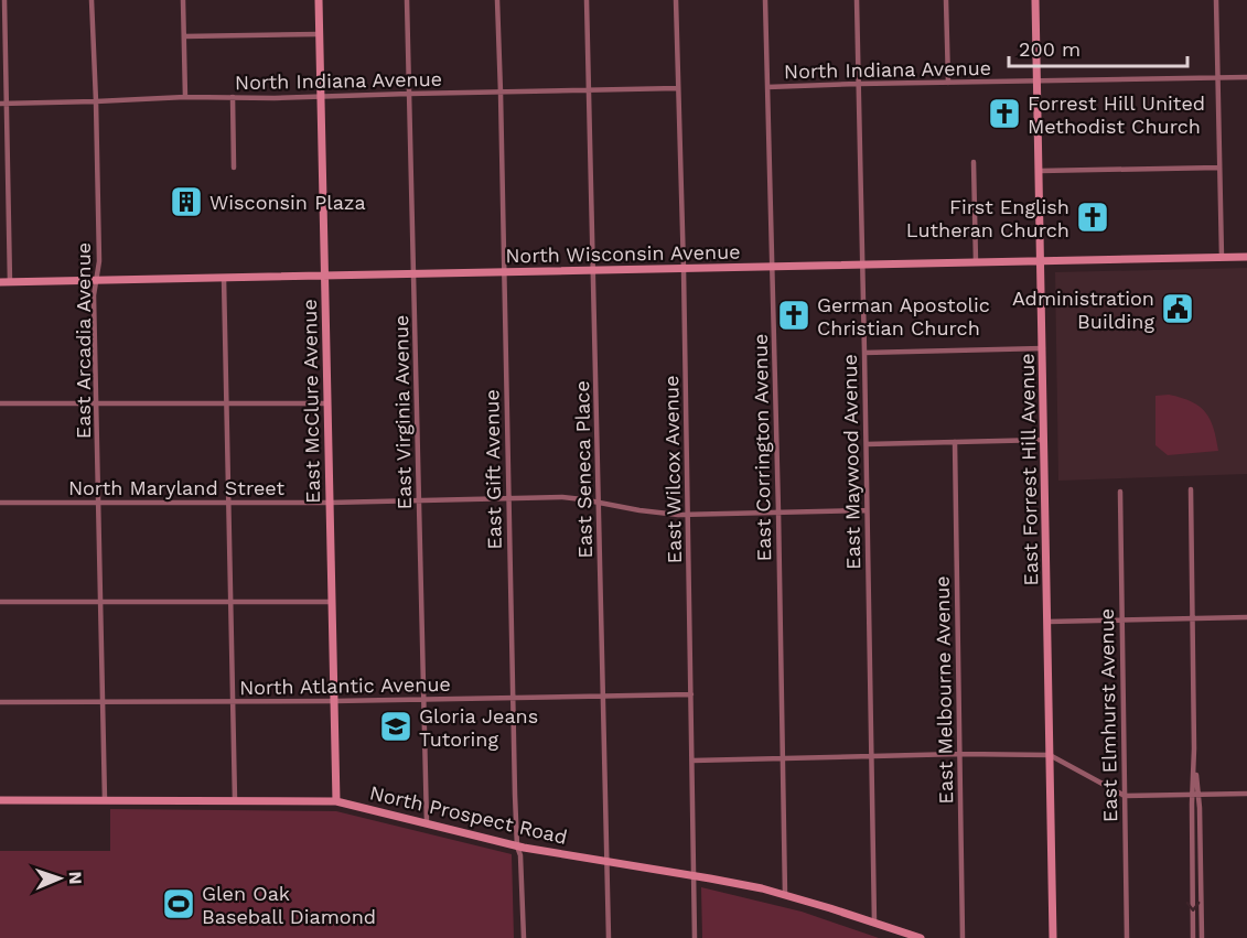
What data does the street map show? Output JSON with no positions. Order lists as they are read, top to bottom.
{
  "streets": {
    "street": [
      "North Indiana Avenue",
      "North Wisconsin Avenue",
      "East Arcadia Avenue",
      "East McClure Avenue",
      "East Virginia Avenue",
      "East Corrington Avenue",
      "East Maywood Avenue",
      "East Gift Avenue",
      "East Seneca Place",
      "East Wilcox Avenue",
      "East Forrest Hill Avenue",
      "North Maryland Street",
      "North Atlantic Avenue",
      "East Melbourne Avenue",
      "East Elmhurst Avenue",
      "North Prospect Road"
    ]
  },
  "crossings": [
    ["North Indiana Avenue", "East Arcadia Avenue"],
    ["North Indiana Avenue", "East McClure Avenue"],
    ["North Indiana Avenue", "East Virginia Avenue"],
    ["North Indiana Avenue", "East Corrington Avenue"],
    ["North Indiana Avenue", "East Maywood Avenue"],
    ["North Indiana Avenue", "East Gift Avenue"],
    ["North Indiana Avenue", "East Seneca Place"],
    ["North Indiana Avenue", "East Wilcox Avenue"],
    ["North Indiana Avenue", "East Forrest Hill Avenue"],
    ["North Wisconsin Avenue", "East Arcadia Avenue"],
    ["North Wisconsin Avenue", "East McClure Avenue"],
    ["North Wisconsin Avenue", "East Virginia Avenue"],
    ["North Wisconsin Avenue", "East Corrington Avenue"],
    ["North Wisconsin Avenue", "East Maywood Avenue"],
    ["North Wisconsin Avenue", "East Gift Avenue"],
    ["North Wisconsin Avenue", "East Seneca Place"],
    ["North Wisconsin Avenue", "East Wilcox Avenue"],
    ["North Wisconsin Avenue", "East Forrest Hill Avenue"],
    ["East Arcadia Avenue", "North Maryland Street"],
    ["East Arcadia Avenue", "North Atlantic Avenue"],
    ["East Arcadia Avenue", "North Prospect Road"],
    ["East McClure Avenue", "North Maryland Street"],
    ["East McClure Avenue", "North Atlantic Avenue"],
    ["East McClure Avenue", "North Prospect Road"],
    ["East Virginia Avenue", "North Maryland Street"],
    ["East Virginia Avenue", "North Atlantic Avenue"],
    ["East Virginia Avenue", "North Prospect Road"],
    ["East Corrington Avenue", "North Maryland Street"],
    ["East Corrington Avenue", "North Prospect Road"],
    ["East Maywood Avenue", "North Maryland Street"],
    ["East Maywood Avenue", "North Prospect Road"],
    ["East Gift Avenue", "North Maryland Street"],
    ["East Gift Avenue", "North Atlantic Avenue"],
    ["East Gift Avenue", "North Prospect Road"],
    ["East Seneca Place", "North Maryland Street"],
    ["East Seneca Place", "North Atlantic Avenue"],
    ["East Seneca Place", "North Prospect Road"],
    ["East Wilcox Avenue", "North Maryland Street"],
    ["East Wilcox Avenue", "North Atlantic Avenue"],
    ["East Wilcox Avenue", "North Prospect Road"]
  ],
  "places": {
    "church": ["Forrest Hill United Methodist Church", "First English Lutheran Church", "German Apostolic Christian Church"],
    "building": ["Wisconsin Plaza"],
    "public building": ["Administration Building"],
    "school or university": ["Gloria Jeans Tutoring"],
    "sports": ["Glen Oak Baseball Diamond"]
  },
  "scale_bar": "200 m",
  "north": "right"
}
